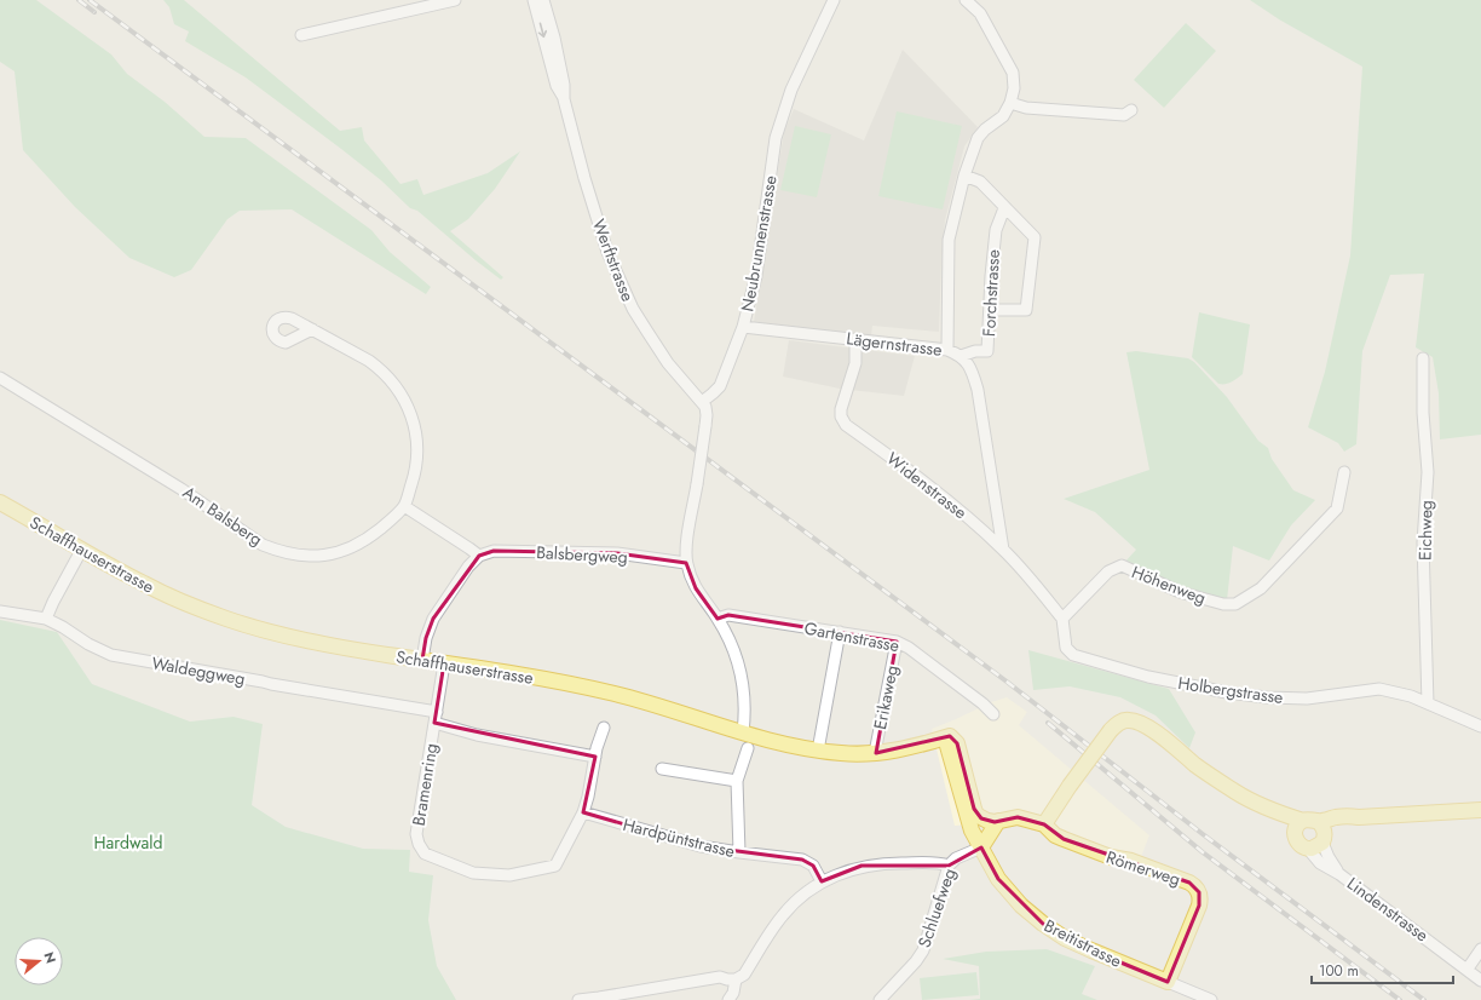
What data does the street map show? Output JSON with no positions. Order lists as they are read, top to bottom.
{
  "streets": {
    "main road": ["Schaffhauserstrasse", "Römerweg", "Breitistrasse"],
    "street": [
      "Neubrunnenstrasse",
      "Werftstrasse",
      "Forchstrasse",
      "Lägernstrasse",
      "Widenstrasse",
      "Am Balsberg",
      "Eichweg",
      "Balsbergweg",
      "Höhenweg",
      "Gartenstrasse",
      "Waldeggweg",
      "Holbergstrasse",
      "Erikaweg",
      "Bramenring",
      "Hardpüntstrasse",
      "Schluefweg",
      "Lindenstrasse"
    ]
  },
  "crossings": [
    ["Neubrunnenstrasse", "Werftstrasse"],
    ["Neubrunnenstrasse", "Lägernstrasse"],
    ["Forchstrasse", "Lägernstrasse"],
    ["Lägernstrasse", "Widenstrasse"],
    ["Widenstrasse", "Höhenweg"],
    ["Widenstrasse", "Holbergstrasse"],
    ["Eichweg", "Holbergstrasse"],
    ["Schaffhauserstrasse", "Erikaweg"],
    ["Schaffhauserstrasse", "Bramenring"],
    ["Schaffhauserstrasse", "Römerweg"],
    ["Schaffhauserstrasse", "Breitistrasse"],
    ["Höhenweg", "Holbergstrasse"],
    ["Gartenstrasse", "Erikaweg"],
    ["Waldeggweg", "Bramenring"],
    ["Bramenring", "Hardpüntstrasse"],
    ["Römerweg", "Breitistrasse"],
    ["Schluefweg", "Breitistrasse"]
  ],
  "parks": ["Hardwald"],
  "scale_bar": "100 m",
  "north": "right"
}
